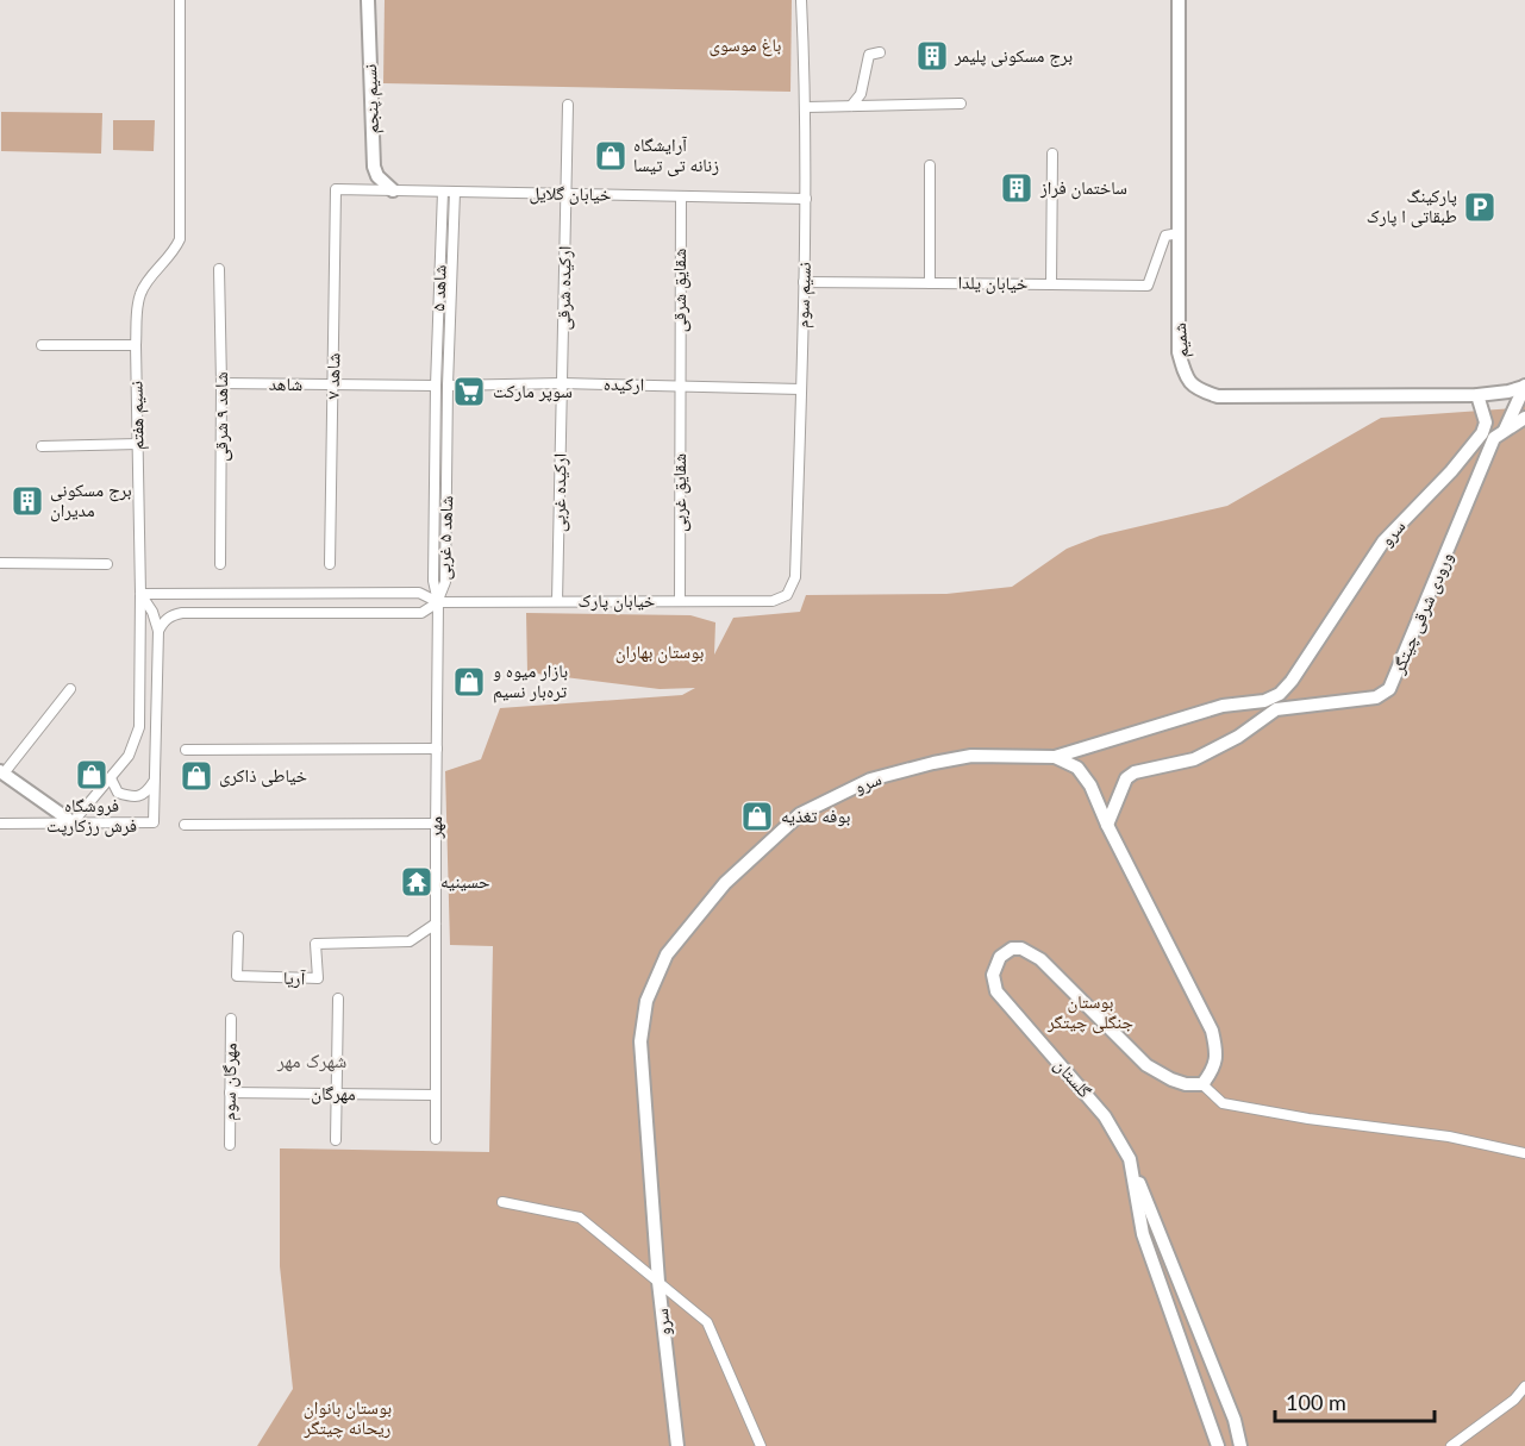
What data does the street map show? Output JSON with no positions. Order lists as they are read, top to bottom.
{
  "streets": {
    "street": [
      "نسیم پنجم",
      "خیابان گلایل",
      "خیابان یلدا",
      "شاهد ۵",
      "ارکیده شرقی",
      "شقایق شرقی",
      "نسیم سوم",
      "شمیم",
      "شاهد ۷",
      "شاهد",
      "ارکیده",
      "نسیم هفتم",
      "شاهد ۹ شرقی",
      "ارکیده غربی",
      "شقایق غربی",
      "سرو",
      "شاهد ۵ غربی",
      "خیابان پارک",
      "ورودی شرقی چیتگر",
      "مهر",
      "آریا",
      "گلستان",
      "مهرگان سوم",
      "مهرگان"
    ]
  },
  "crossings": [
    ["نسیم پنجم", "خیابان گلایل"],
    ["خیابان گلایل", "شاهد ۵"],
    ["خیابان گلایل", "ارکیده شرقی"],
    ["خیابان گلایل", "شقایق شرقی"],
    ["خیابان گلایل", "نسیم سوم"],
    ["خیابان گلایل", "شاهد ۷"],
    ["خیابان یلدا", "نسیم سوم"],
    ["شاهد ۵", "شاهد"],
    ["شاهد ۵", "ارکیده"],
    ["شاهد ۵", "شاهد ۵ غربی"],
    ["ارکیده شرقی", "ارکیده"],
    ["ارکیده شرقی", "ارکیده غربی"],
    ["شقایق شرقی", "ارکیده"],
    ["شقایق شرقی", "شقایق غربی"],
    ["نسیم سوم", "ارکیده"],
    ["نسیم سوم", "خیابان پارک"],
    ["شمیم", "سرو"],
    ["شمیم", "ورودی شرقی چیتگر"],
    ["شاهد ۷", "شاهد"],
    ["شاهد", "شاهد ۹ شرقی"],
    ["شاهد", "شاهد ۵ غربی"],
    ["ارکیده", "ارکیده غربی"],
    ["ارکیده", "شقایق غربی"],
    ["ارکیده", "شاهد ۵ غربی"],
    ["نسیم هفتم", "خیابان پارک"],
    ["ارکیده غربی", "خیابان پارک"],
    ["شقایق غربی", "خیابان پارک"],
    ["شاهد ۵ غربی", "خیابان پارک"],
    ["شاهد ۵ غربی", "مهر"],
    ["خیابان پارک", "مهر"],
    ["مهر", "آریا"],
    ["مهر", "مهرگان"],
    ["مهرگان سوم", "مهرگان"]
  ],
  "districts": ["شهرک مهر"],
  "parks": [
    "باغ موسوی",
    "بوستان بهاران",
    "بوستان جنگلی چیتگر",
    "بوستان بانوان ریحانه چیتگر"
  ],
  "places": {
    "building": ["برج مسکونی پلیمر", "ساختمان فراز", "برج مسکونی مدیران"],
    "shop": [
      "آرایشگاه زنانه تی تیسا",
      "بازار میوه و تره‌بار نسیم",
      "فروشگاه فرش رزکارپت",
      "خیاطی ذاکری",
      "بوفه تغذیه"
    ],
    "parking": ["پارکینگ طبقاتی ا پارک"],
    "supermarket": ["سوپر مارکت"],
    "temple": ["حسینیه"]
  },
  "scale_bar": "100 m"
}
